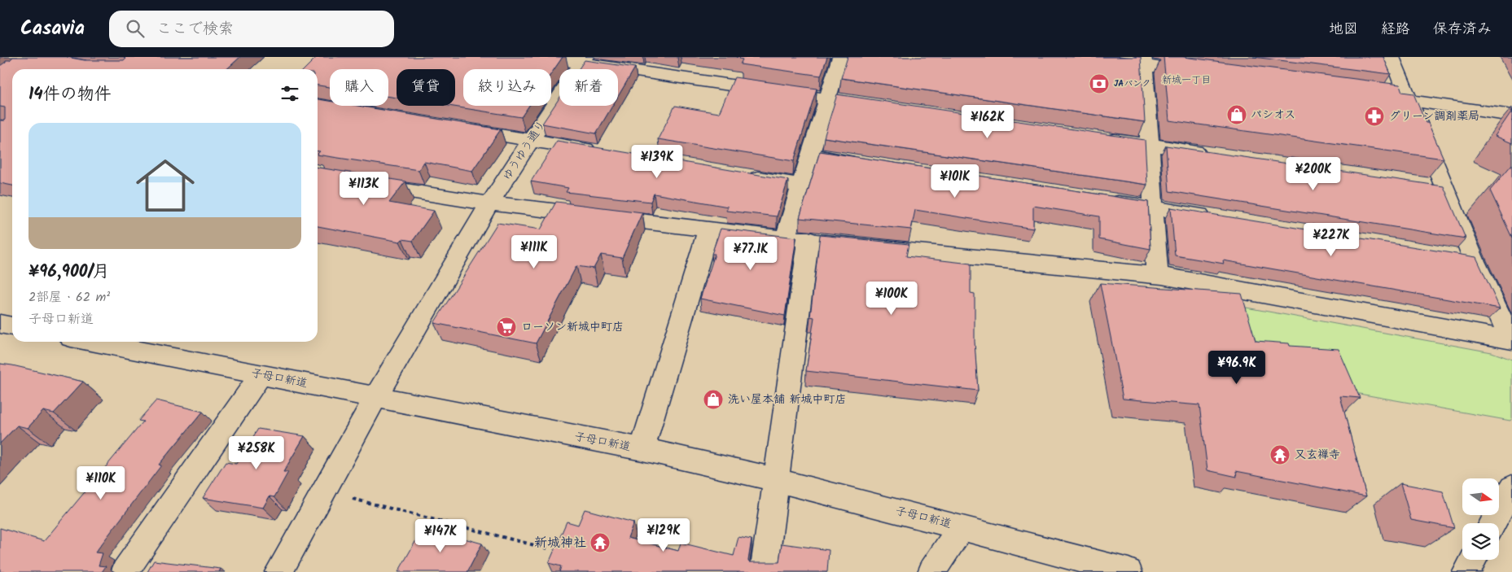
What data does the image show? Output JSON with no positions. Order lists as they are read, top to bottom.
{
  "streets": {
    "street": ["ゆうゆう通り", "子母口新道"]
  },
  "crossings": [
    ["ゆうゆう通り", "子母口新道"]
  ],
  "districts": ["新城一丁目"],
  "places": {
    "bank": ["JAバンク"],
    "shop": ["パシオス", "洗い屋本舗 新城中町店"],
    "pharmacy": ["グリーン調剤薬局"],
    "supermarket": ["ローソン新城中町店"],
    "temple": ["又玄禅寺", "新城神社"]
  },
  "north": "right",
  "page": {
    "header": "Casavia",
    "search": "ここで検索",
    "nav": ["地図", "経路", "保存済み"],
    "chip": [
      "購入",
      "賃貸",
      "絞り込み",
      "新着"
    ],
    "heading": "14件の物件",
    "price": [
      "¥162K",
      "¥139K",
      "¥200K",
      "¥101K",
      "¥113K",
      "¥227K",
      "¥111K",
      "¥77.1K",
      "¥100K",
      "¥96.9K",
      "¥258K",
      "¥110K",
      "¥129K",
      "¥147K"
    ],
    "list": [
      {
        "name": "¥96,900/月",
        "note": "2部屋 · 62 m² · 子母口新道"
      }
    ]
  }
}
